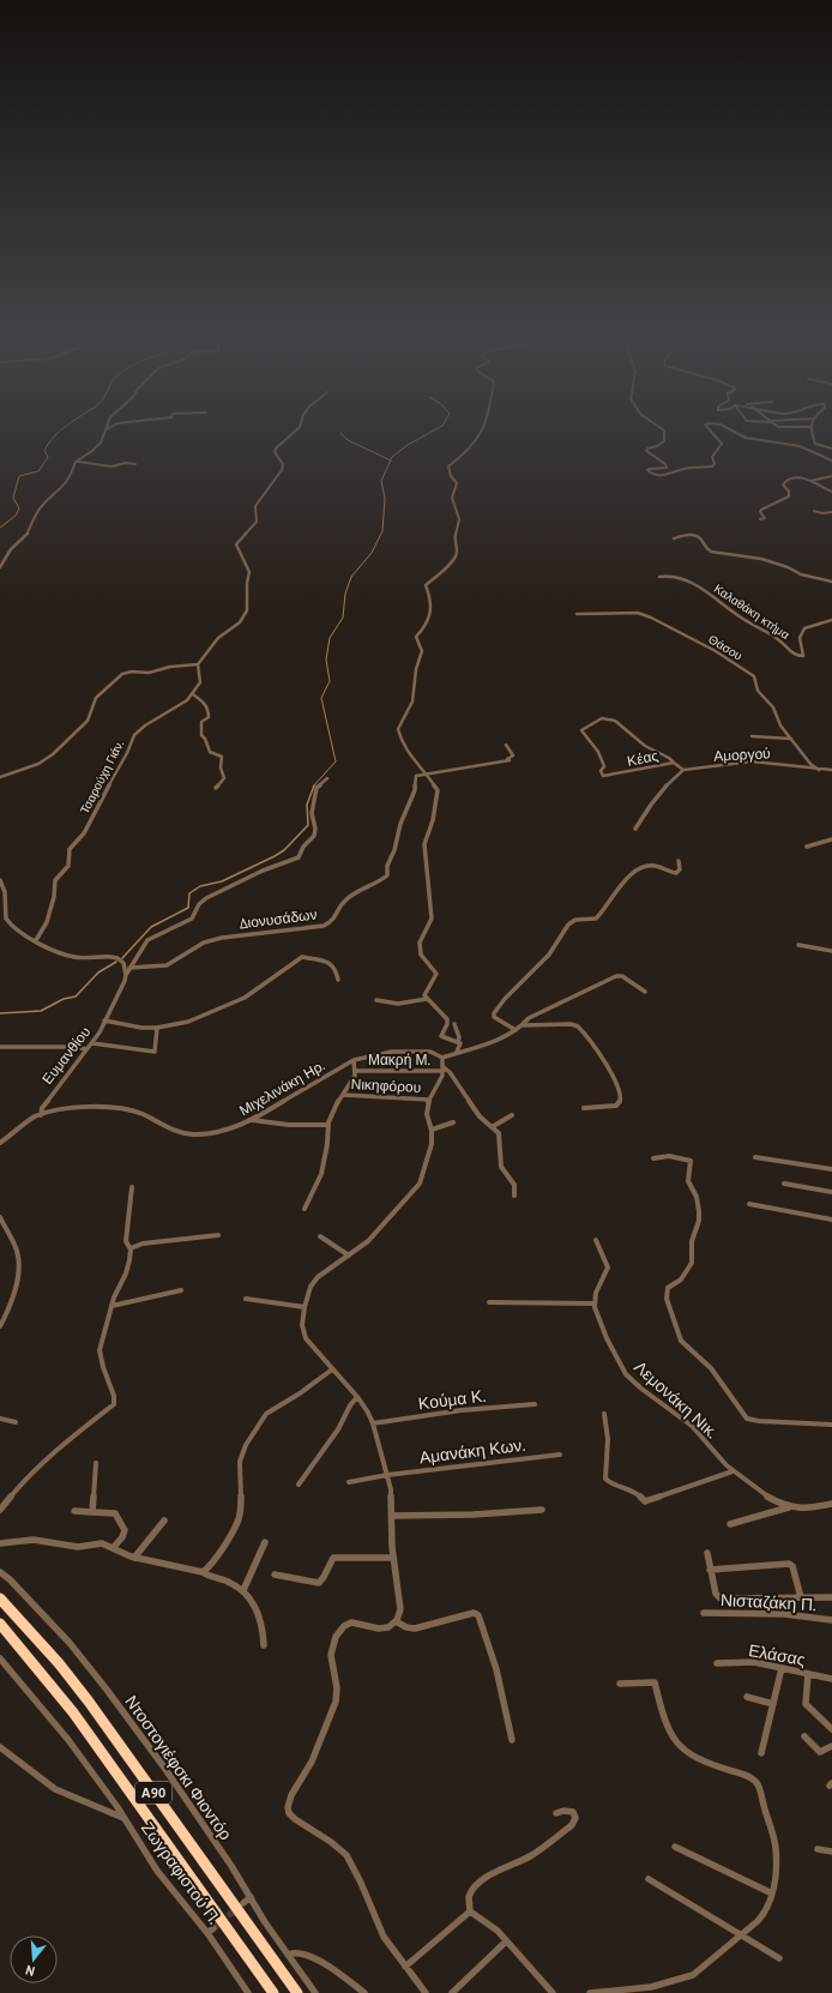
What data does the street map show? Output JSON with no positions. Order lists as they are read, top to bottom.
{
  "streets": {
    "highway": ["Α90"],
    "street": [
      "Καλαθάκη κτήμα",
      "Θάσου",
      "Αμοργού",
      "Κέας",
      "Τσαρούχη Γιάν.",
      "Διονυσάδων",
      "Ευμανθίου",
      "Μακρή Μ.",
      "Νικηφόρου",
      "Μιχελινάκη Ηρ.",
      "Κούμα Κ.",
      "Λεμονάκη Νικ.",
      "Αμανάκη Κων.",
      "Νισταζάκη Π.",
      "Ελάσας",
      "Ντοστογιέφσκι Φιοντόρ",
      "Ζωγραφιστού Π."
    ]
  },
  "crossings": [
    ["Θάσου", "Αμοργού"],
    ["Αμοργού", "Κέας"],
    ["Διονυσάδων", "Ευμανθίου"],
    ["Ευμανθίου", "Μιχελινάκη Ηρ."]
  ],
  "north": "bottom"
}
